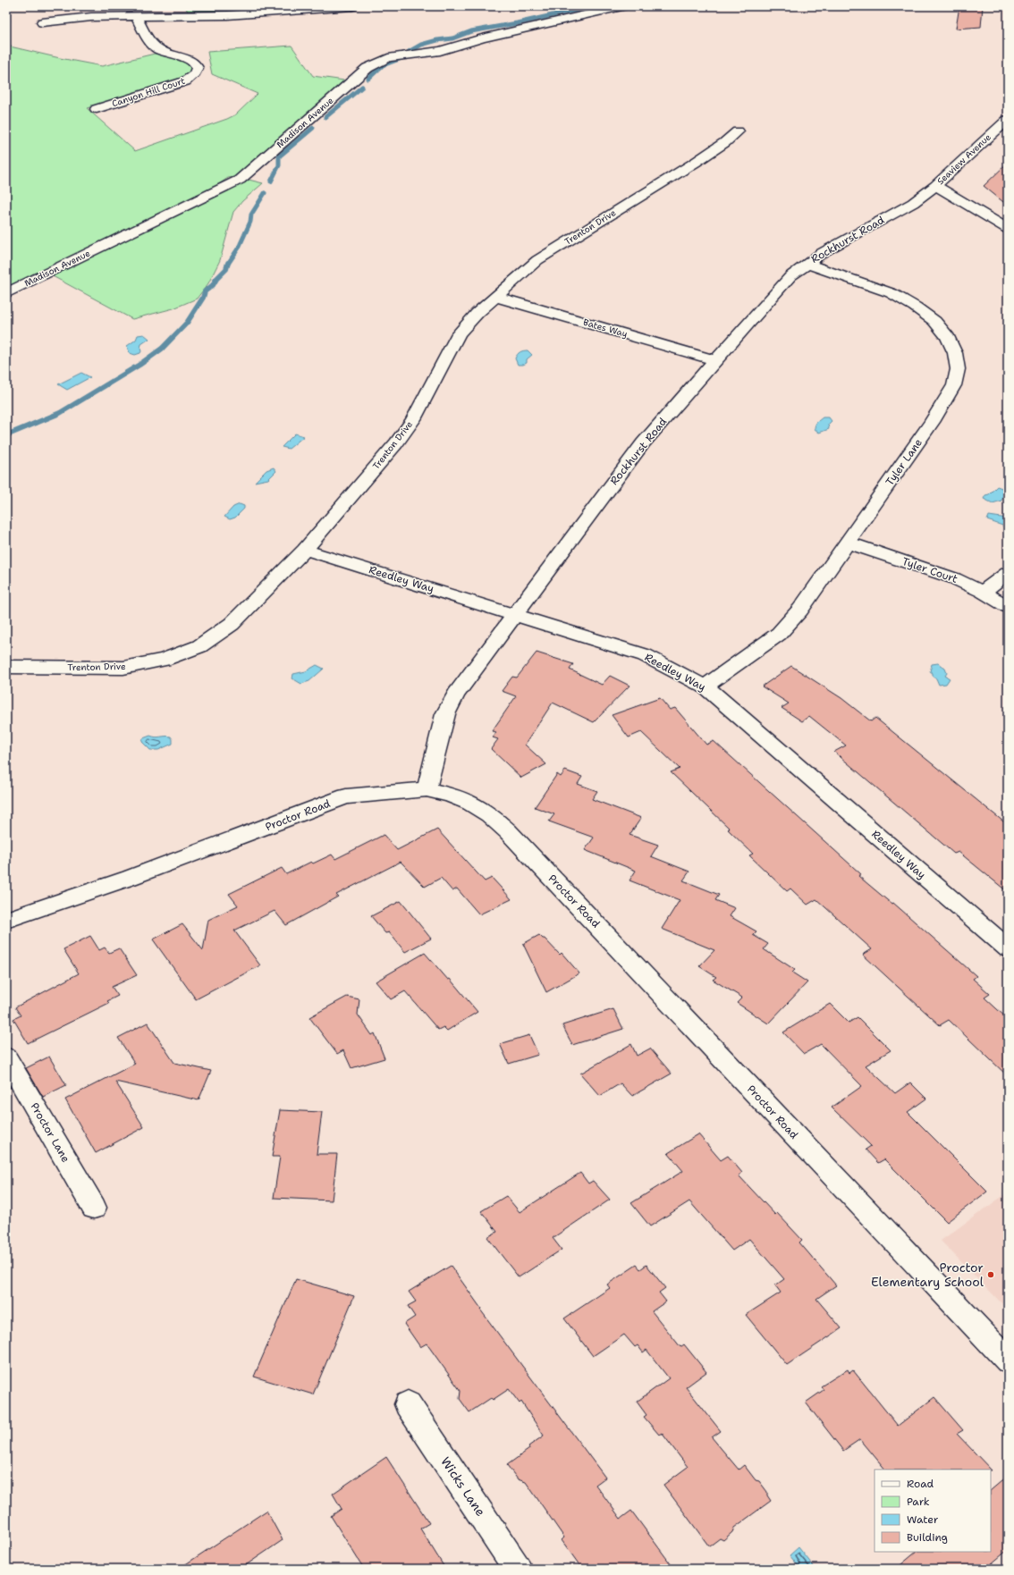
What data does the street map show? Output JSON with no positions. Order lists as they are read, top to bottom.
{
  "streets": {
    "street": [
      "Canyon Hill Court",
      "Madison Avenue",
      "Seaview Avenue",
      "Trenton Drive",
      "Rockhurst Road",
      "Bates Way",
      "Tyler Lane",
      "Tyler Court",
      "Reedley Way",
      "Proctor Road",
      "Proctor Lane",
      "Wicks Lane"
    ]
  },
  "crossings": [
    ["Seaview Avenue", "Rockhurst Road"],
    ["Trenton Drive", "Bates Way"],
    ["Trenton Drive", "Reedley Way"],
    ["Rockhurst Road", "Bates Way"],
    ["Rockhurst Road", "Tyler Lane"],
    ["Rockhurst Road", "Reedley Way"],
    ["Rockhurst Road", "Proctor Road"],
    ["Tyler Lane", "Tyler Court"],
    ["Tyler Lane", "Reedley Way"]
  ],
  "places": ["Proctor Elementary School"],
  "legend": [
    "Road",
    "Park",
    "Water",
    "Building"
  ]
}
